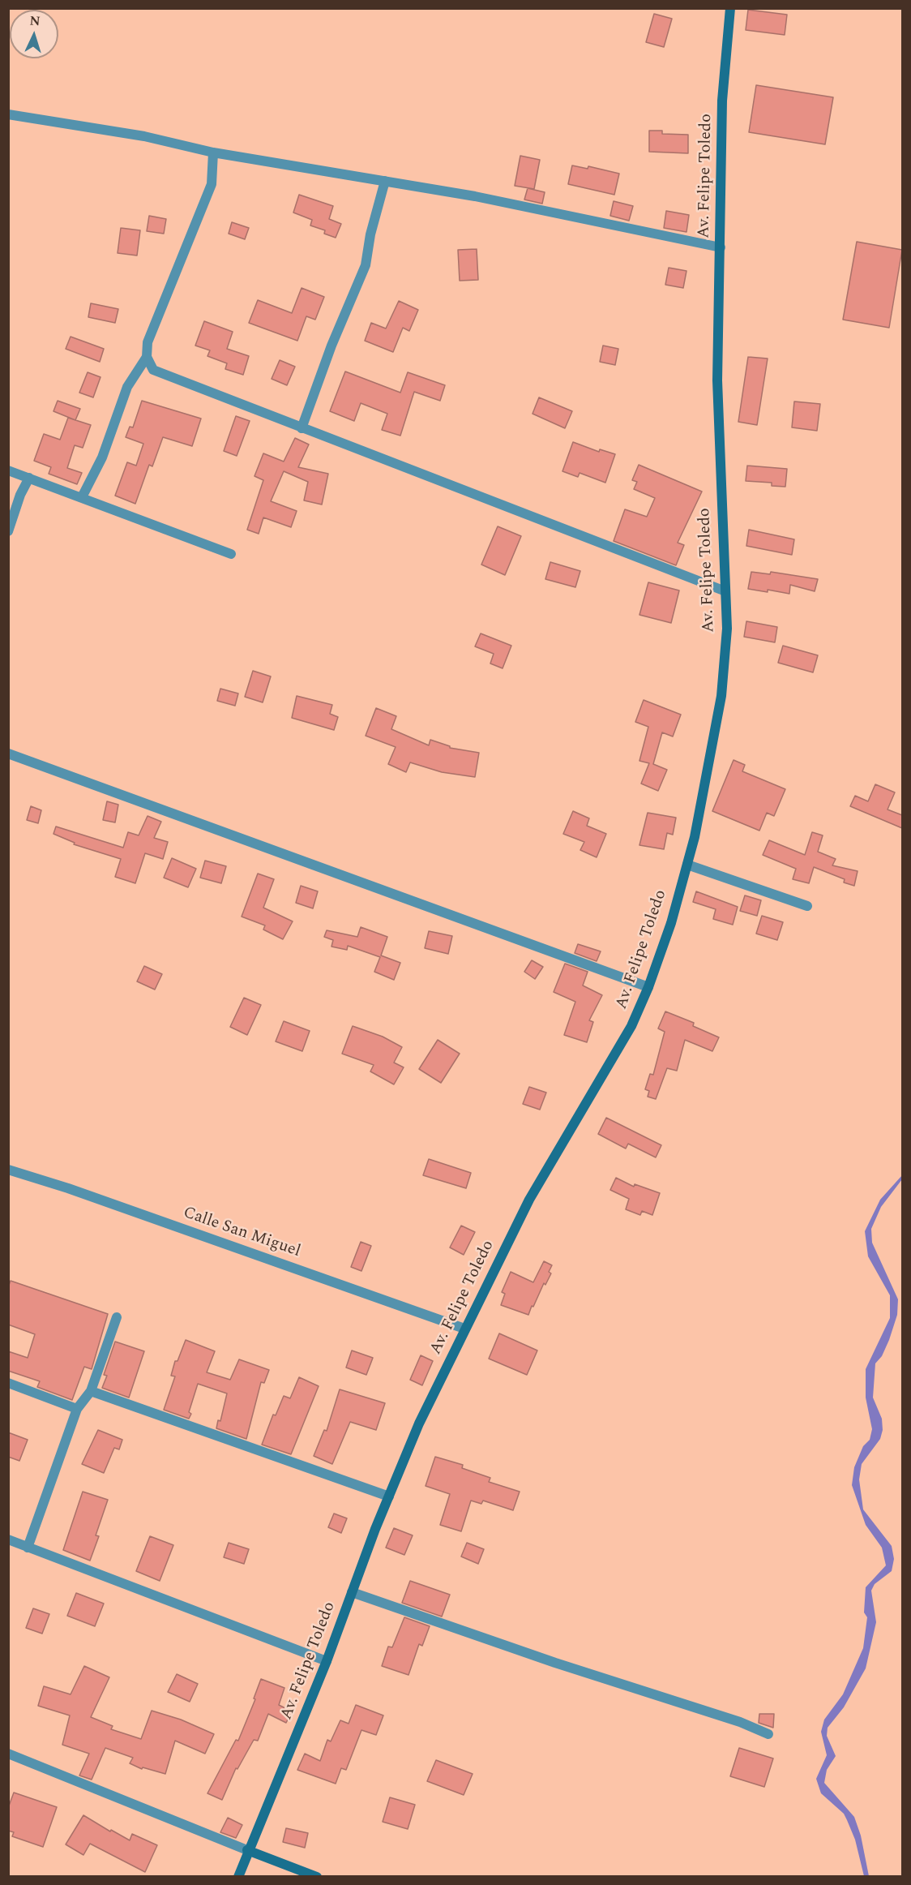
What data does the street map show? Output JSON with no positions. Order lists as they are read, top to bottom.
{
  "streets": {
    "main road": ["Av. Felipe Toledo"],
    "street": ["Calle San Miguel"]
  },
  "crossings": [
    ["Av. Felipe Toledo", "Calle San Miguel"]
  ],
  "north": "top"
}
